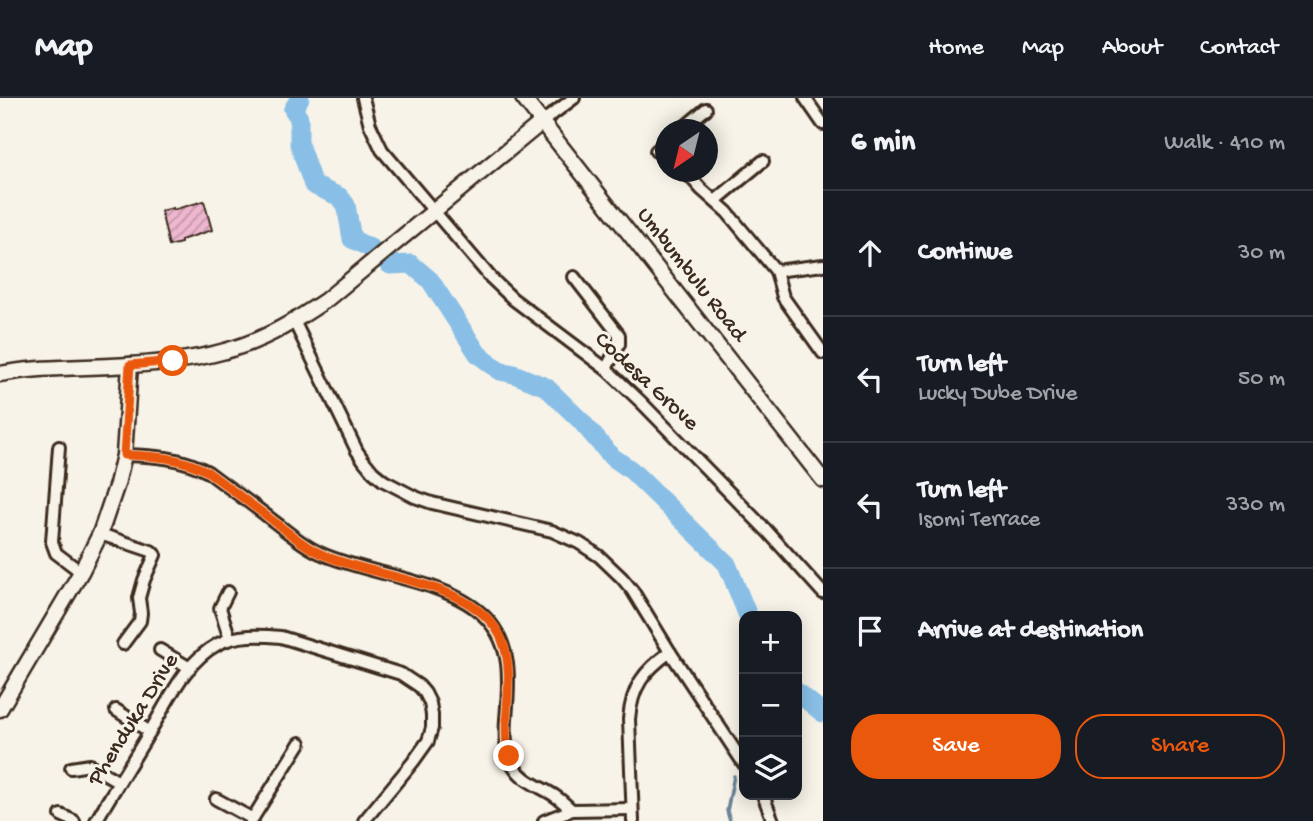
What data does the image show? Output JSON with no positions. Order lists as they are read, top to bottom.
{
  "streets": {
    "street": ["Umbumbulu Road", "Codesa Grove", "Phenduka Drive"]
  },
  "north": "bottom left",
  "page": {
    "header": "Map",
    "nav": [
      "Home",
      "Map",
      "About",
      "Contact"
    ],
    "heading": ["6 min", "Walk · 410 m"],
    "list": [
      ["Continue", "30 m"],
      ["Turn left", "Lucky Dube Drive", "50 m"],
      ["Turn left", "Isomi Terrace", "330 m"],
      "Arrive at destination"
    ],
    "map_buttons": ["+", "−"],
    "buttons": ["Save", "Share"]
  }
}
